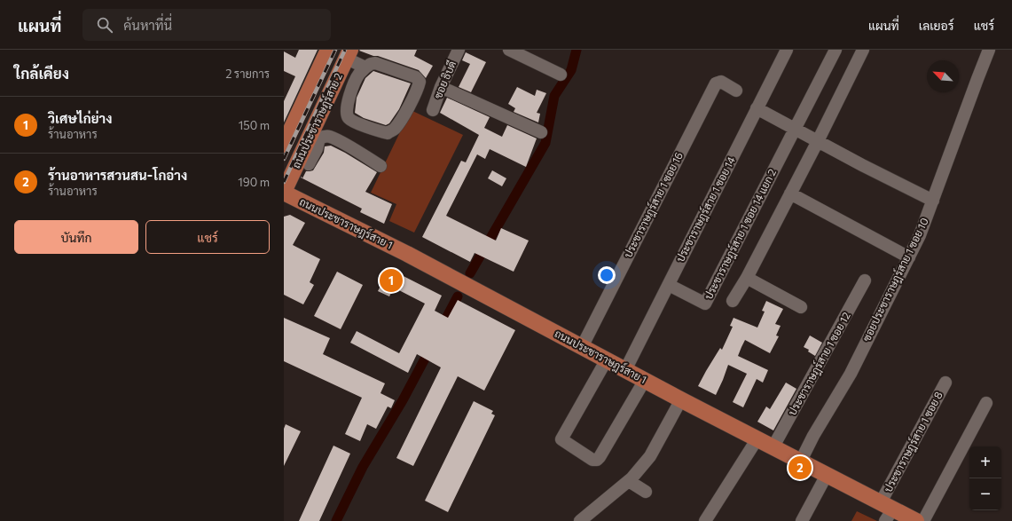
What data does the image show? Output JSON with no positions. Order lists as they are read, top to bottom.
{
  "streets": {
    "main road": ["ถนนประชาราษฎร์สาย 2", "ถนนประชาราษฎร์สาย 1"],
    "street": [
      "ซอย ธิบดี",
      "ประชาราษฎร์สาย 1 ซอย 16",
      "ประชาราษฎร์สาย 1 ซอย 14",
      "ประชาราษฎร์สาย 1 ซอย 14 แยก 2",
      "ซอยประชาราษฎร์สาย 1 ซอย 10",
      "ประชาราษฎร์สาย 1 ซอย 12",
      "ประชาราษฎร์สาย 1 ซอย 8"
    ]
  },
  "crossings": [
    ["ถนนประชาราษฎร์สาย 2", "ถนนประชาราษฎร์สาย 1"],
    ["ประชาราษฎร์สาย 1 ซอย 16", "ถนนประชาราษฎร์สาย 1"],
    ["ประชาราษฎร์สาย 1 ซอย 14", "ถนนประชาราษฎร์สาย 1"],
    ["ประชาราษฎร์สาย 1 ซอย 14", "ประชาราษฎร์สาย 1 ซอย 14 แยก 2"],
    ["ถนนประชาราษฎร์สาย 1", "ซอยประชาราษฎร์สาย 1 ซอย 10"],
    ["ถนนประชาราษฎร์สาย 1", "ประชาราษฎร์สาย 1 ซอย 12"],
    ["ถนนประชาราษฎร์สาย 1", "ประชาราษฎร์สาย 1 ซอย 8"]
  ],
  "north": "top left",
  "page": {
    "header": "แผนที่",
    "search": "ค้นหาที่นี่",
    "nav": ["แผนที่", "เลเยอร์", "แชร์"],
    "heading": ["ใกล้เคียง", "2 รายการ"],
    "list": [
      {
        "mark": "1",
        "name": "วิเศษไก่ย่าง",
        "note": "ร้านอาหาร",
        "value": "150 m"
      },
      {
        "mark": "2",
        "name": "ร้านอาหารสวนสน-โกอ่าง",
        "note": "ร้านอาหาร",
        "value": "190 m"
      }
    ],
    "buttons": ["บันทึก", "แชร์"],
    "pins": ["1", "2"],
    "map_buttons": ["+", "−"]
  }
}
